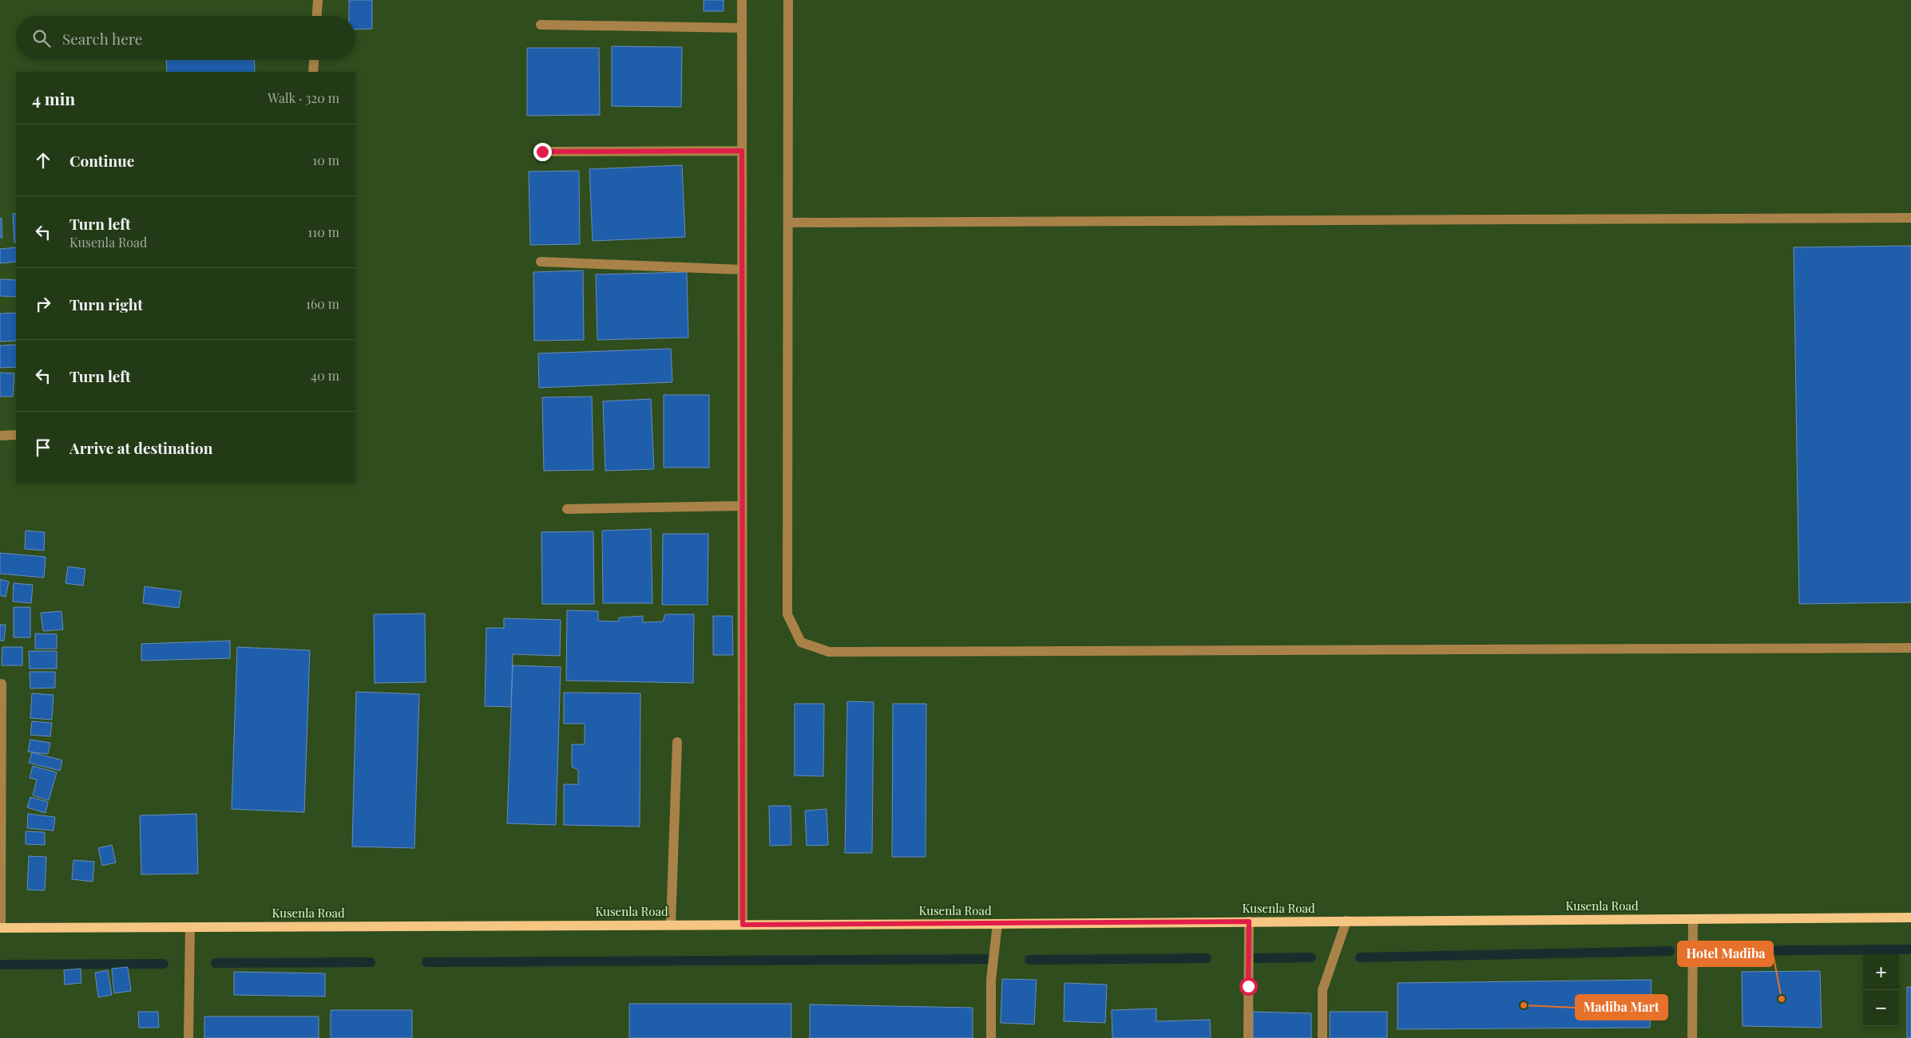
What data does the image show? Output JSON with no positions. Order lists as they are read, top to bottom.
{
  "streets": {
    "main road": ["Kusenla Road"]
  },
  "places": ["Hotel Madiba", "Madiba Mart"],
  "page": {
    "search": "Search here",
    "heading": ["4 min", "Walk · 320 m"],
    "list": [
      ["Continue", "10 m"],
      ["Turn left", "Kusenla Road", "110 m"],
      ["Turn right", "160 m"],
      ["Turn left", "40 m"],
      "Arrive at destination"
    ],
    "map_buttons": ["+", "−"]
  }
}
